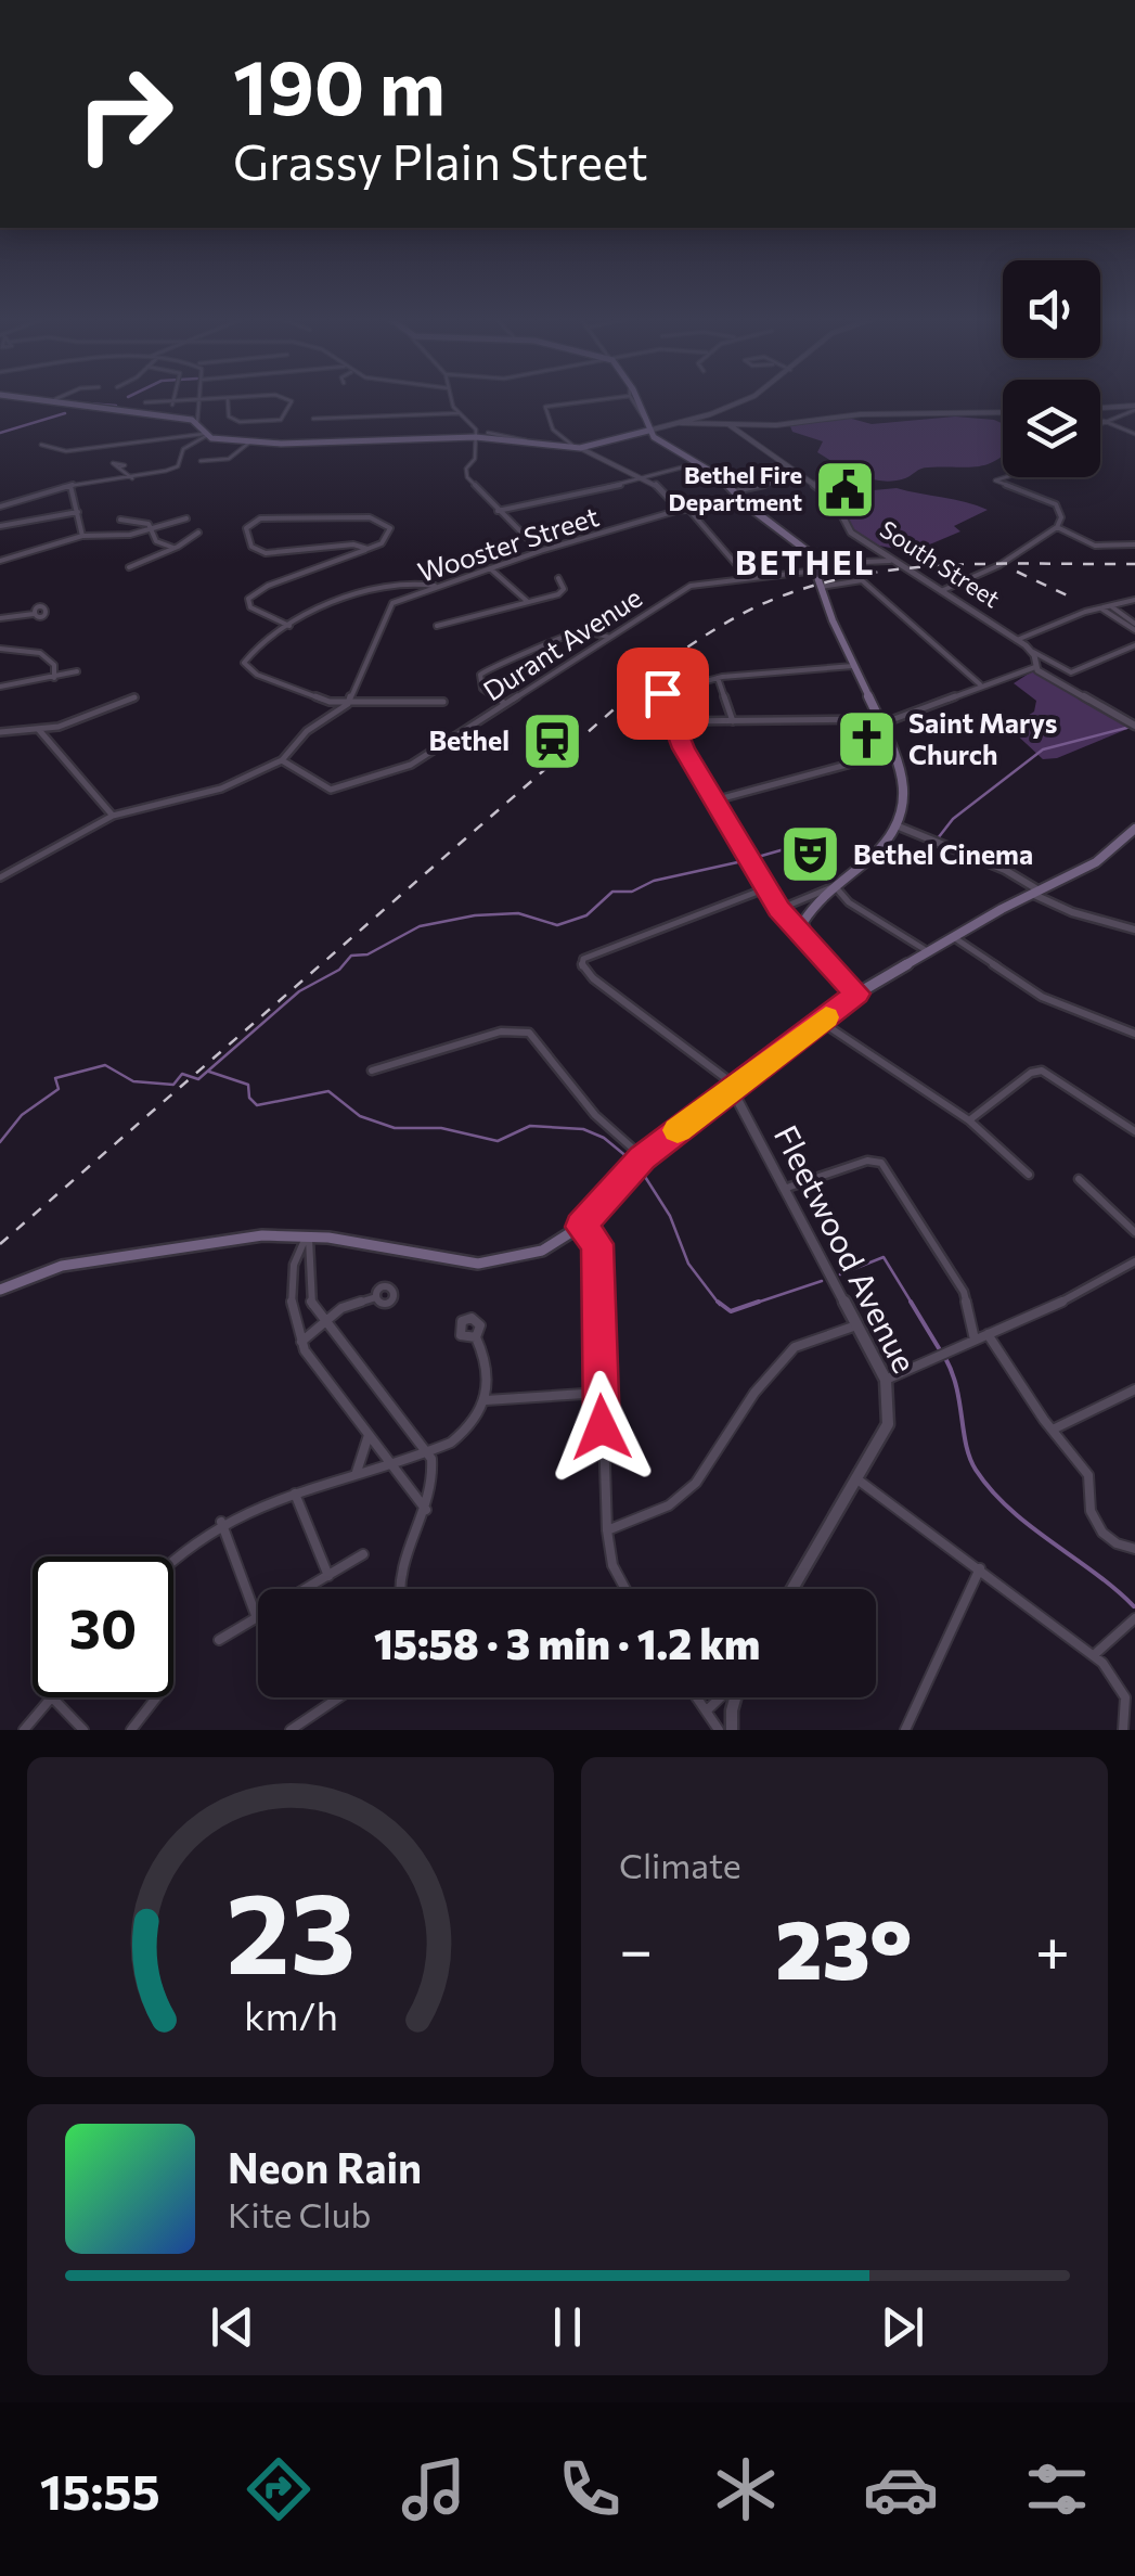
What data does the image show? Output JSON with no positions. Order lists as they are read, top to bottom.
{
  "streets": {
    "street": [
      "Wooster Street",
      "South Street",
      "Durant Avenue",
      "Fleetwood Avenue"
    ]
  },
  "districts": ["BETHEL"],
  "places": {
    "public building": ["Bethel Fire Department"],
    "church": ["Saint Marys Church"],
    "station": ["Bethel"],
    "theatre": ["Bethel Cinema"]
  },
  "page": {
    "turn": ["190 m", "Grassy Plain Street"],
    "limit": "30",
    "trip": "15:58 · 3 min · 1.2 km",
    "tile": "Climate",
    "heat": ["−", "23°", "+"],
    "song": ["Neon Rain", "Kite Club"],
    "tabs": "15:55",
    "gauge": ["23", "km/h"]
  }
}
